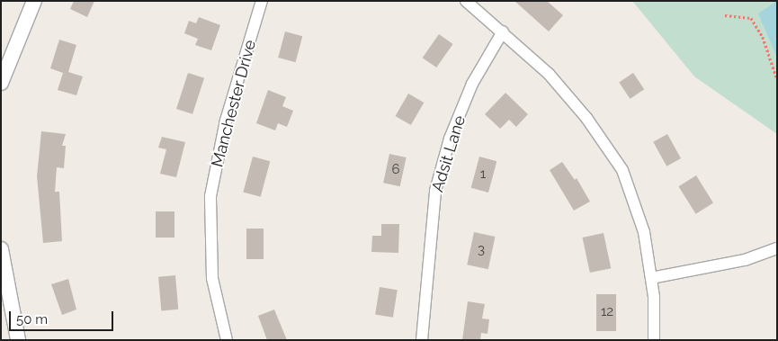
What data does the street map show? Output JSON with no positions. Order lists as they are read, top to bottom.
{
  "streets": {
    "street": ["Manchester Drive", "Adsit Lane"]
  },
  "house_numbers": [
    "6",
    "1",
    "3",
    "12"
  ],
  "scale_bar": "50 m"
}
